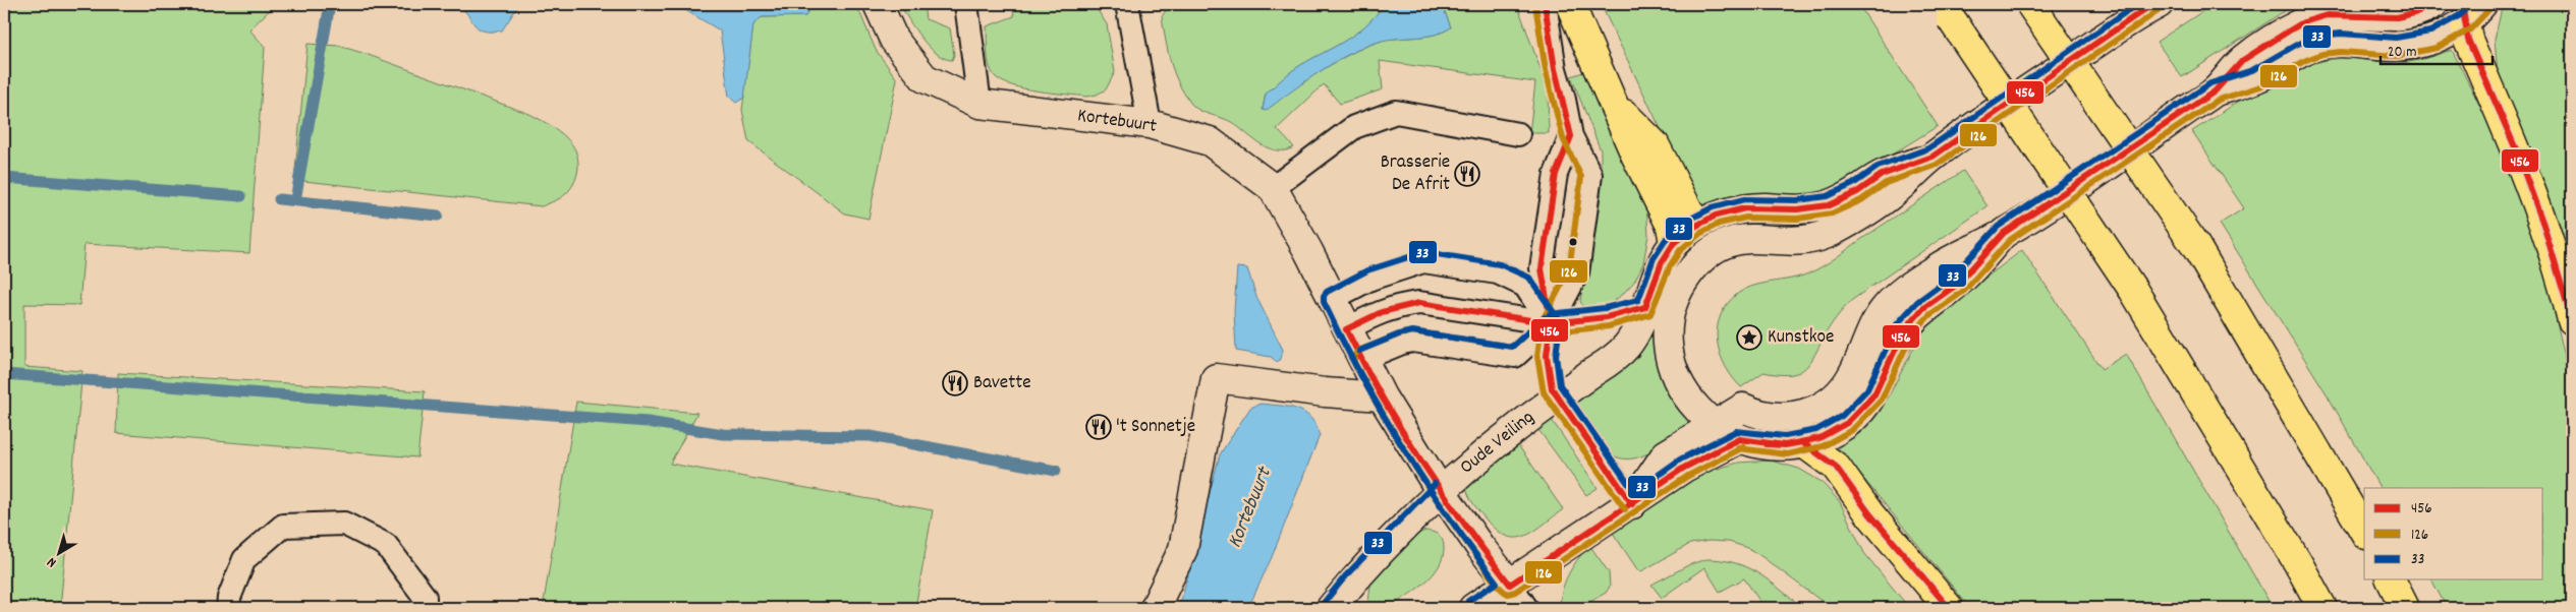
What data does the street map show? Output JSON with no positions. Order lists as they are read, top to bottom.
{
  "streets": {
    "main road": ["Kortebuurt", "Oude Veiling"]
  },
  "crossings": [
    ["Kortebuurt", "Oude Veiling"]
  ],
  "water": ["Kortebuurt"],
  "places": {
    "restaurant": ["Brasserie De Afrit", "Bavette", "'t Sonnetje"],
    "place": ["Kunstkoe"]
  },
  "lines": ["transit line 456", "transit line 33", "transit line 126"],
  "legend": ["456", "126", "33"],
  "scale_bar": "20 m",
  "north": "bottom left"
}
